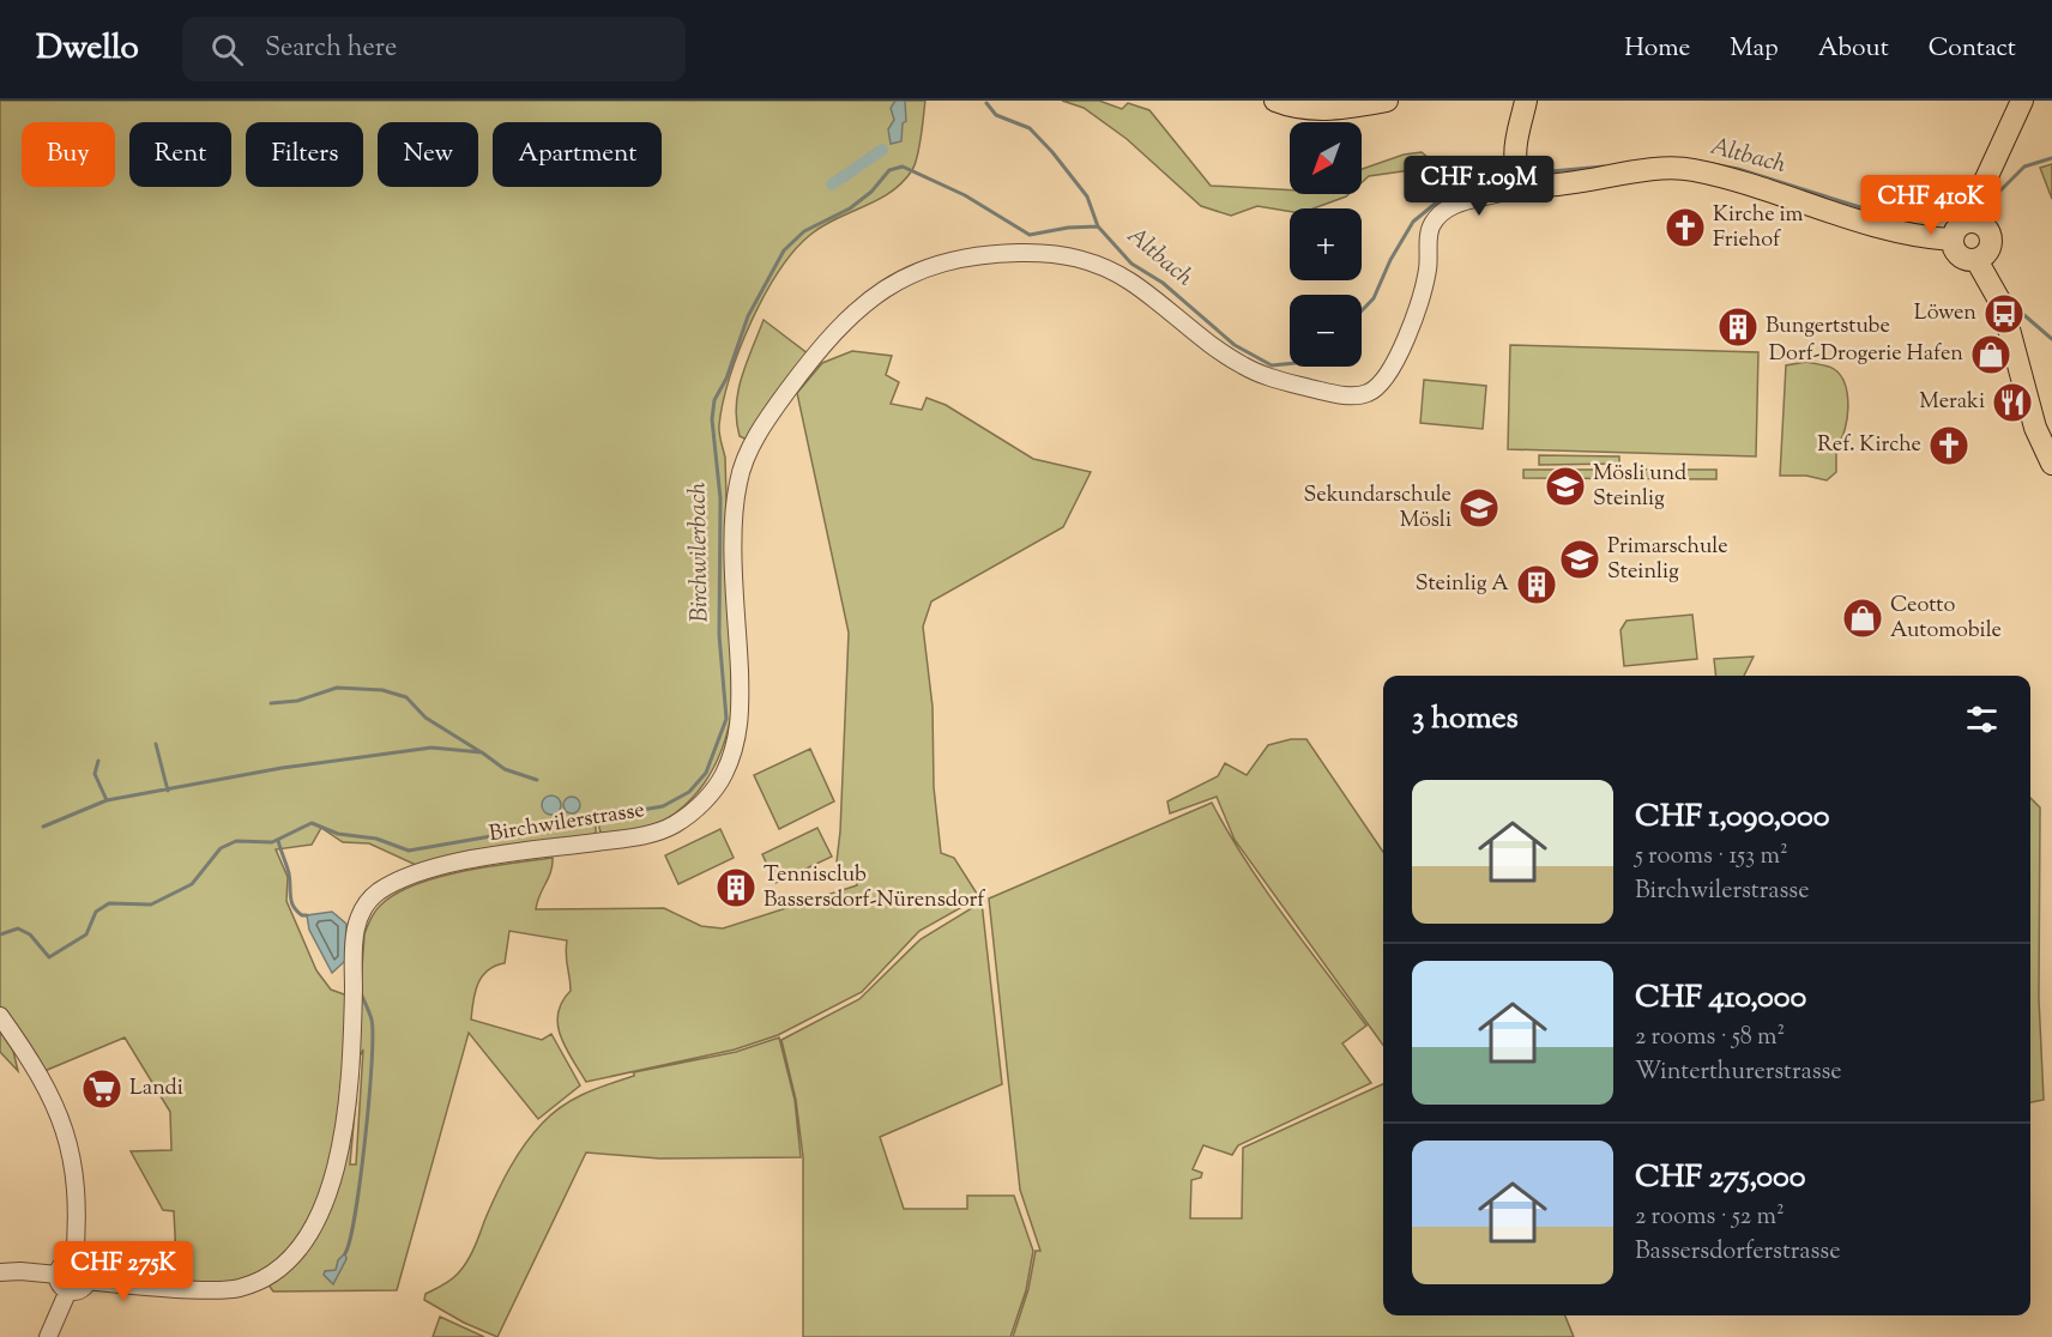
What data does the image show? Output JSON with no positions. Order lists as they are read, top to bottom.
{
  "streets": {
    "street": ["Birchwilerstrasse"]
  },
  "water": ["Altbach", "Birchwilerbach"],
  "places": {
    "church": ["Kirche im Friehof", "Ref. Kirche"],
    "bus stop": ["Löwen"],
    "building": ["Bungertstube", "Steinlig A", "Tennisclub Bassersdorf-Nürensdorf"],
    "shop": ["Dorf-Drogerie Hafen", "Ceotto Automobile"],
    "restaurant": ["Meraki"],
    "school or university": ["Mösli und Steinlig", "Sekundarschule Mösli", "Primarschule Steinlig"],
    "supermarket": ["Landi"]
  },
  "north": "bottom left",
  "page": {
    "header": "Dwello",
    "search": "Search here",
    "nav": [
      "Home",
      "Map",
      "About",
      "Contact"
    ],
    "map_buttons": ["+", "−"],
    "chip": [
      "Buy",
      "Rent",
      "Filters",
      "New",
      "Apartment"
    ],
    "price": ["CHF 1.09M", "CHF 410K", "CHF 275K"],
    "heading": "3 homes",
    "list": [
      {
        "name": "CHF 1,090,000",
        "note": "5 rooms · 153 m² · Birchwilerstrasse"
      },
      {
        "name": "CHF 410,000",
        "note": "2 rooms · 58 m² · Winterthurerstrasse"
      },
      {
        "name": "CHF 275,000",
        "note": "2 rooms · 52 m² · Bassersdorferstrasse"
      }
    ]
  }
}
